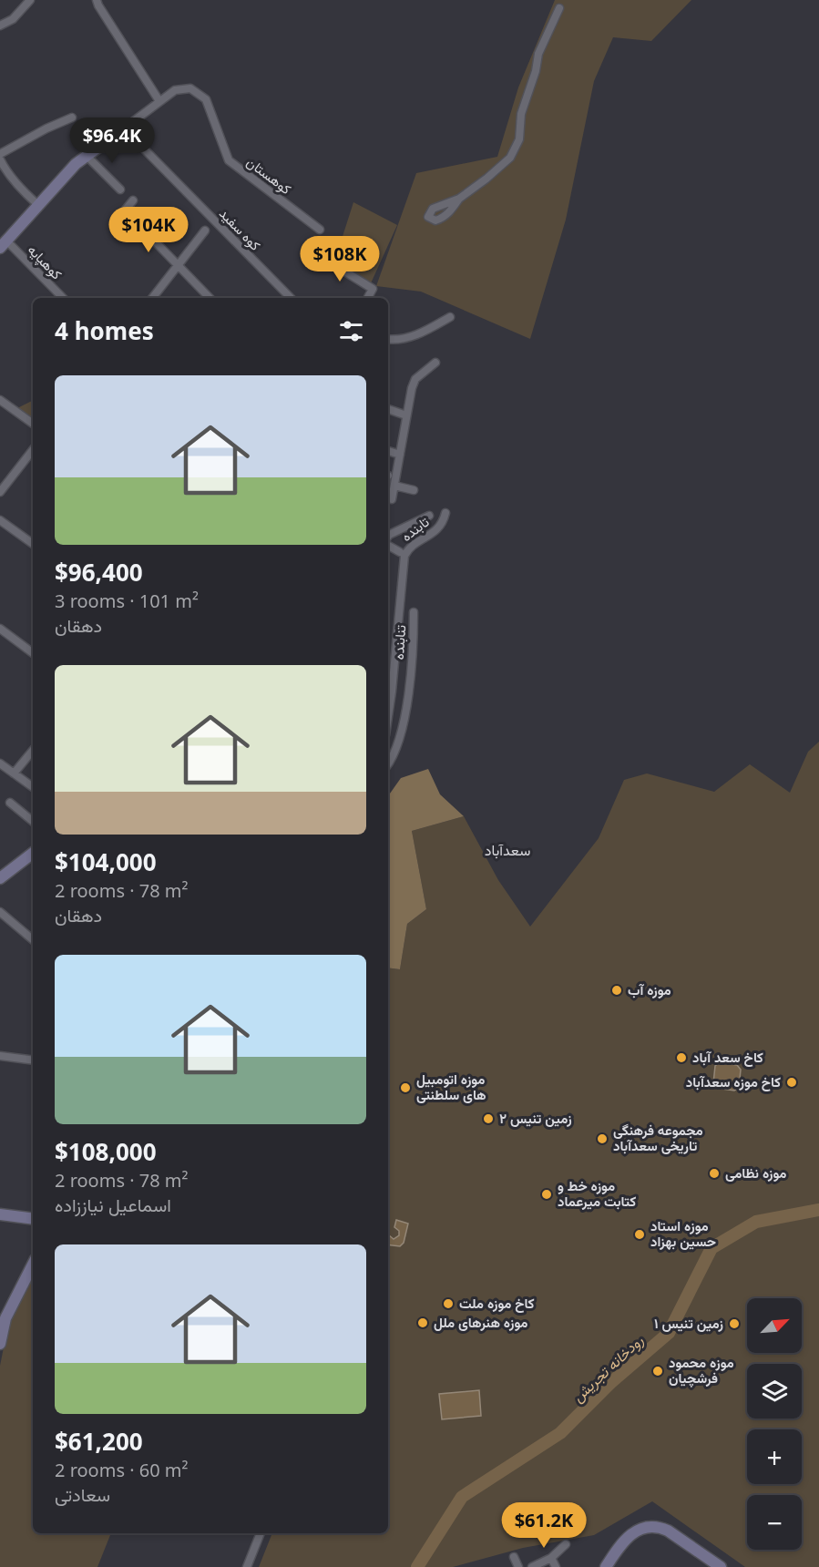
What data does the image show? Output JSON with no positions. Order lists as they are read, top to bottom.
{
  "streets": {
    "street": [
      "کوهستان",
      "کوه سفید",
      "کوهپایه",
      "تابنده",
      "تنابنده"
    ]
  },
  "crossings": [
    ["کوهستان", "کوه سفید"]
  ],
  "districts": ["سعدآباد"],
  "water": ["رودخانه تجریش"],
  "places": [
    "موزه آب",
    "کاخ سعد آباد",
    "کاخ موزه سعدآباد",
    "موزه اتومبیل های سلطنتی",
    "زمین تنیس ۲",
    "مجموعه فرهنگی تاریخی سعدآباد",
    "موزه نظامی",
    "موزه خط و کتابت میرعماد",
    "موزه استاد حسین بهزاد",
    "کاخ موزه ملت",
    "موزه هنرهای ملل",
    "زمین تنیس ۱",
    "موزه محمود فرشچیان"
  ],
  "north": "top right",
  "page": {
    "price": [
      "$96.4K",
      "$104K",
      "$108K",
      "$61.2K"
    ],
    "heading": "4 homes",
    "list": [
      {
        "name": "$96,400",
        "note": "3 rooms · 101 m² · دهقان"
      },
      {
        "name": "$104,000",
        "note": "2 rooms · 78 m² · دهقان"
      },
      {
        "name": "$108,000",
        "note": "2 rooms · 78 m² · اسماعیل نیاززاده"
      },
      {
        "name": "$61,200",
        "note": "2 rooms · 60 m² · سعادتی"
      }
    ],
    "map_buttons": ["+", "−"]
  }
}
